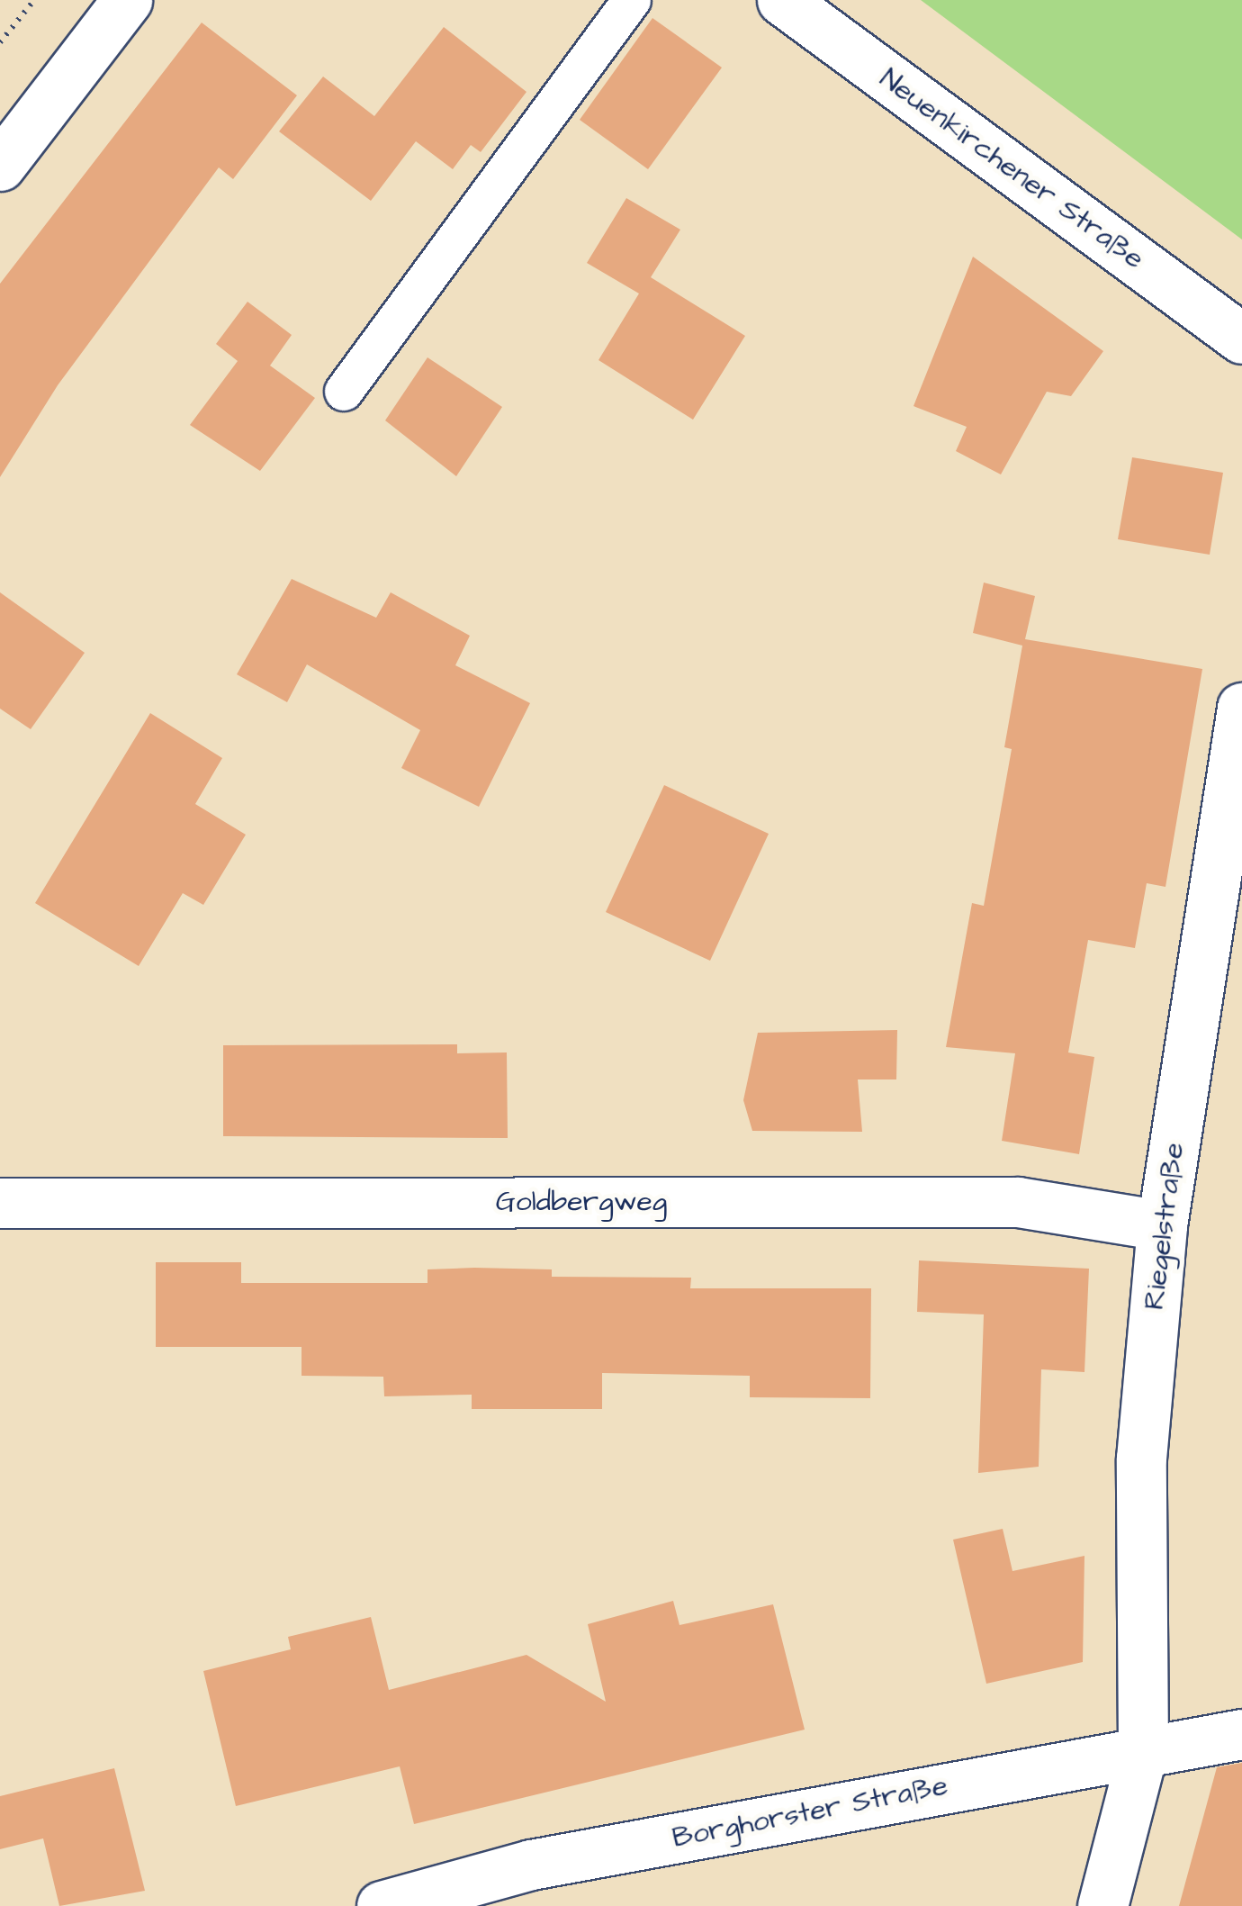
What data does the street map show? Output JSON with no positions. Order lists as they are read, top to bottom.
{
  "streets": {
    "street": [
      "Neuenkirchener Straße",
      "Goldbergweg",
      "Riegelstraße",
      "Borghorster Straße"
    ]
  },
  "crossings": [
    ["Goldbergweg", "Riegelstraße"],
    ["Riegelstraße", "Borghorster Straße"]
  ]
}
